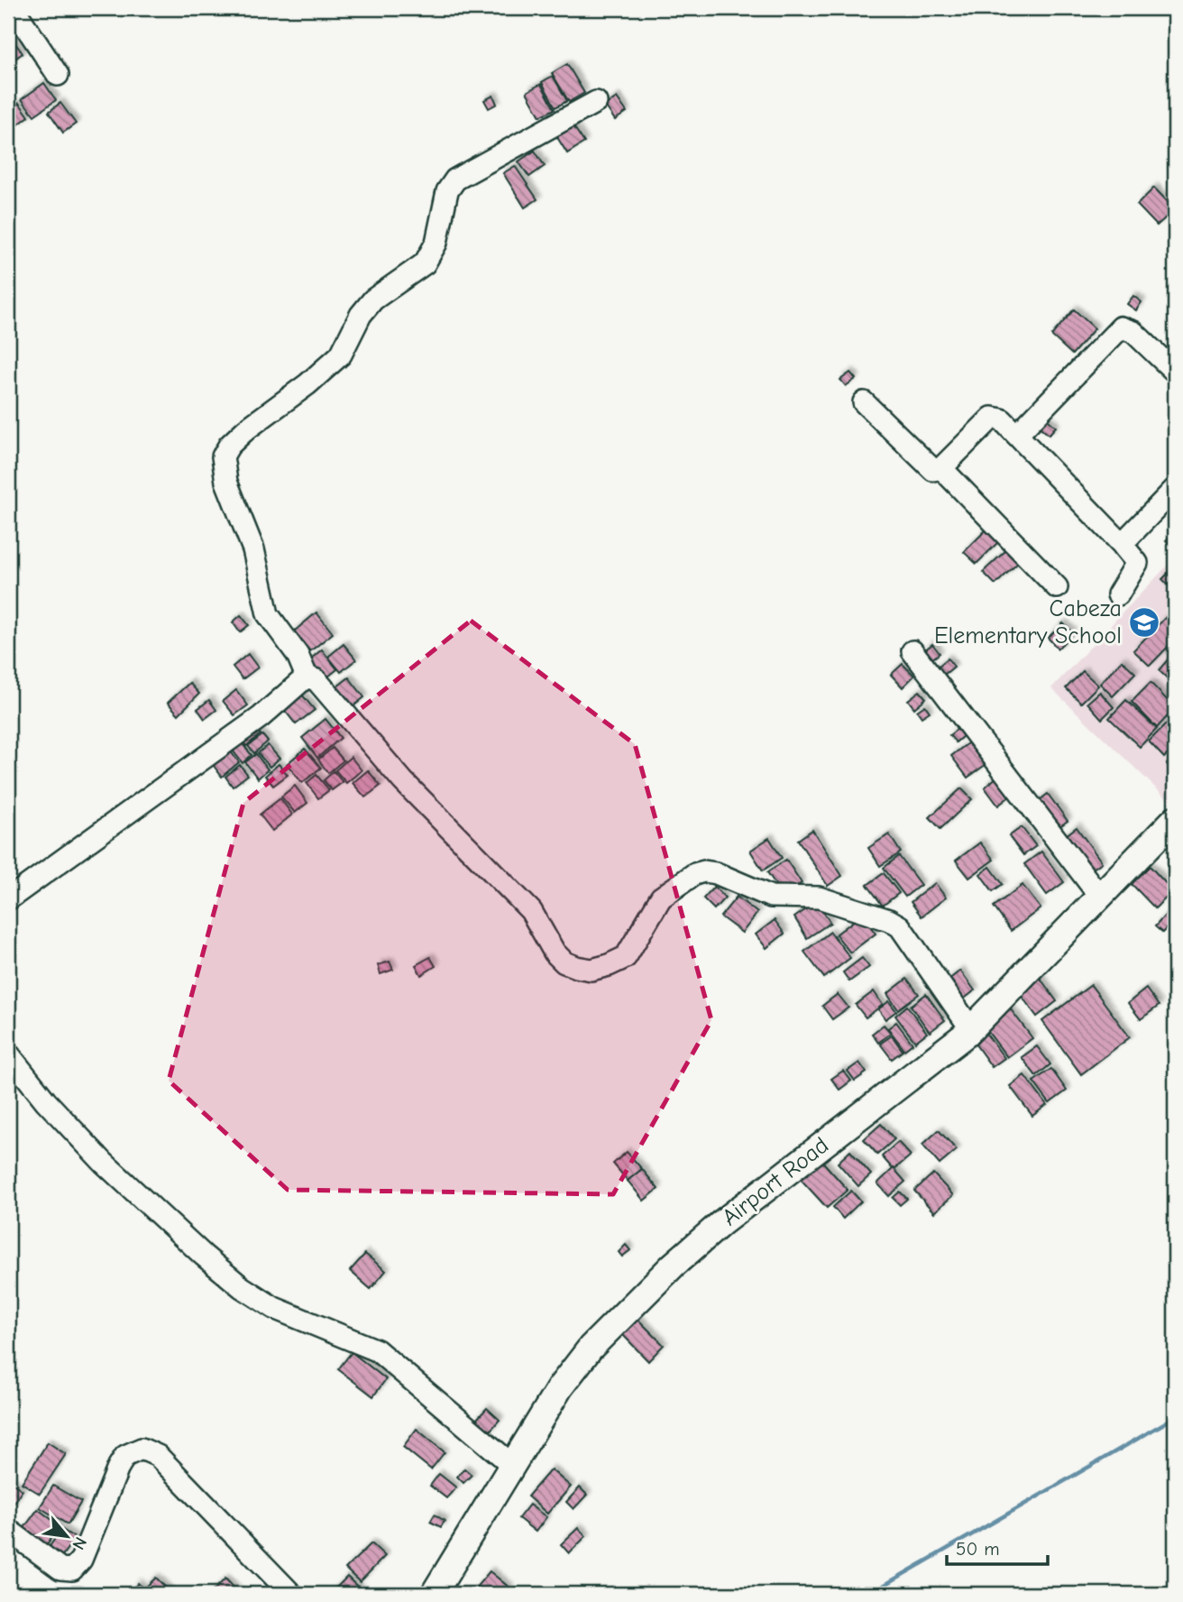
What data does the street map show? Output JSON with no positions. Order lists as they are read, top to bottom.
{
  "streets": {
    "main road": ["Airport Road"]
  },
  "places": {
    "school or university": ["Cabeza Elementary School"]
  },
  "scale_bar": "50 m",
  "north": "bottom right"
}
